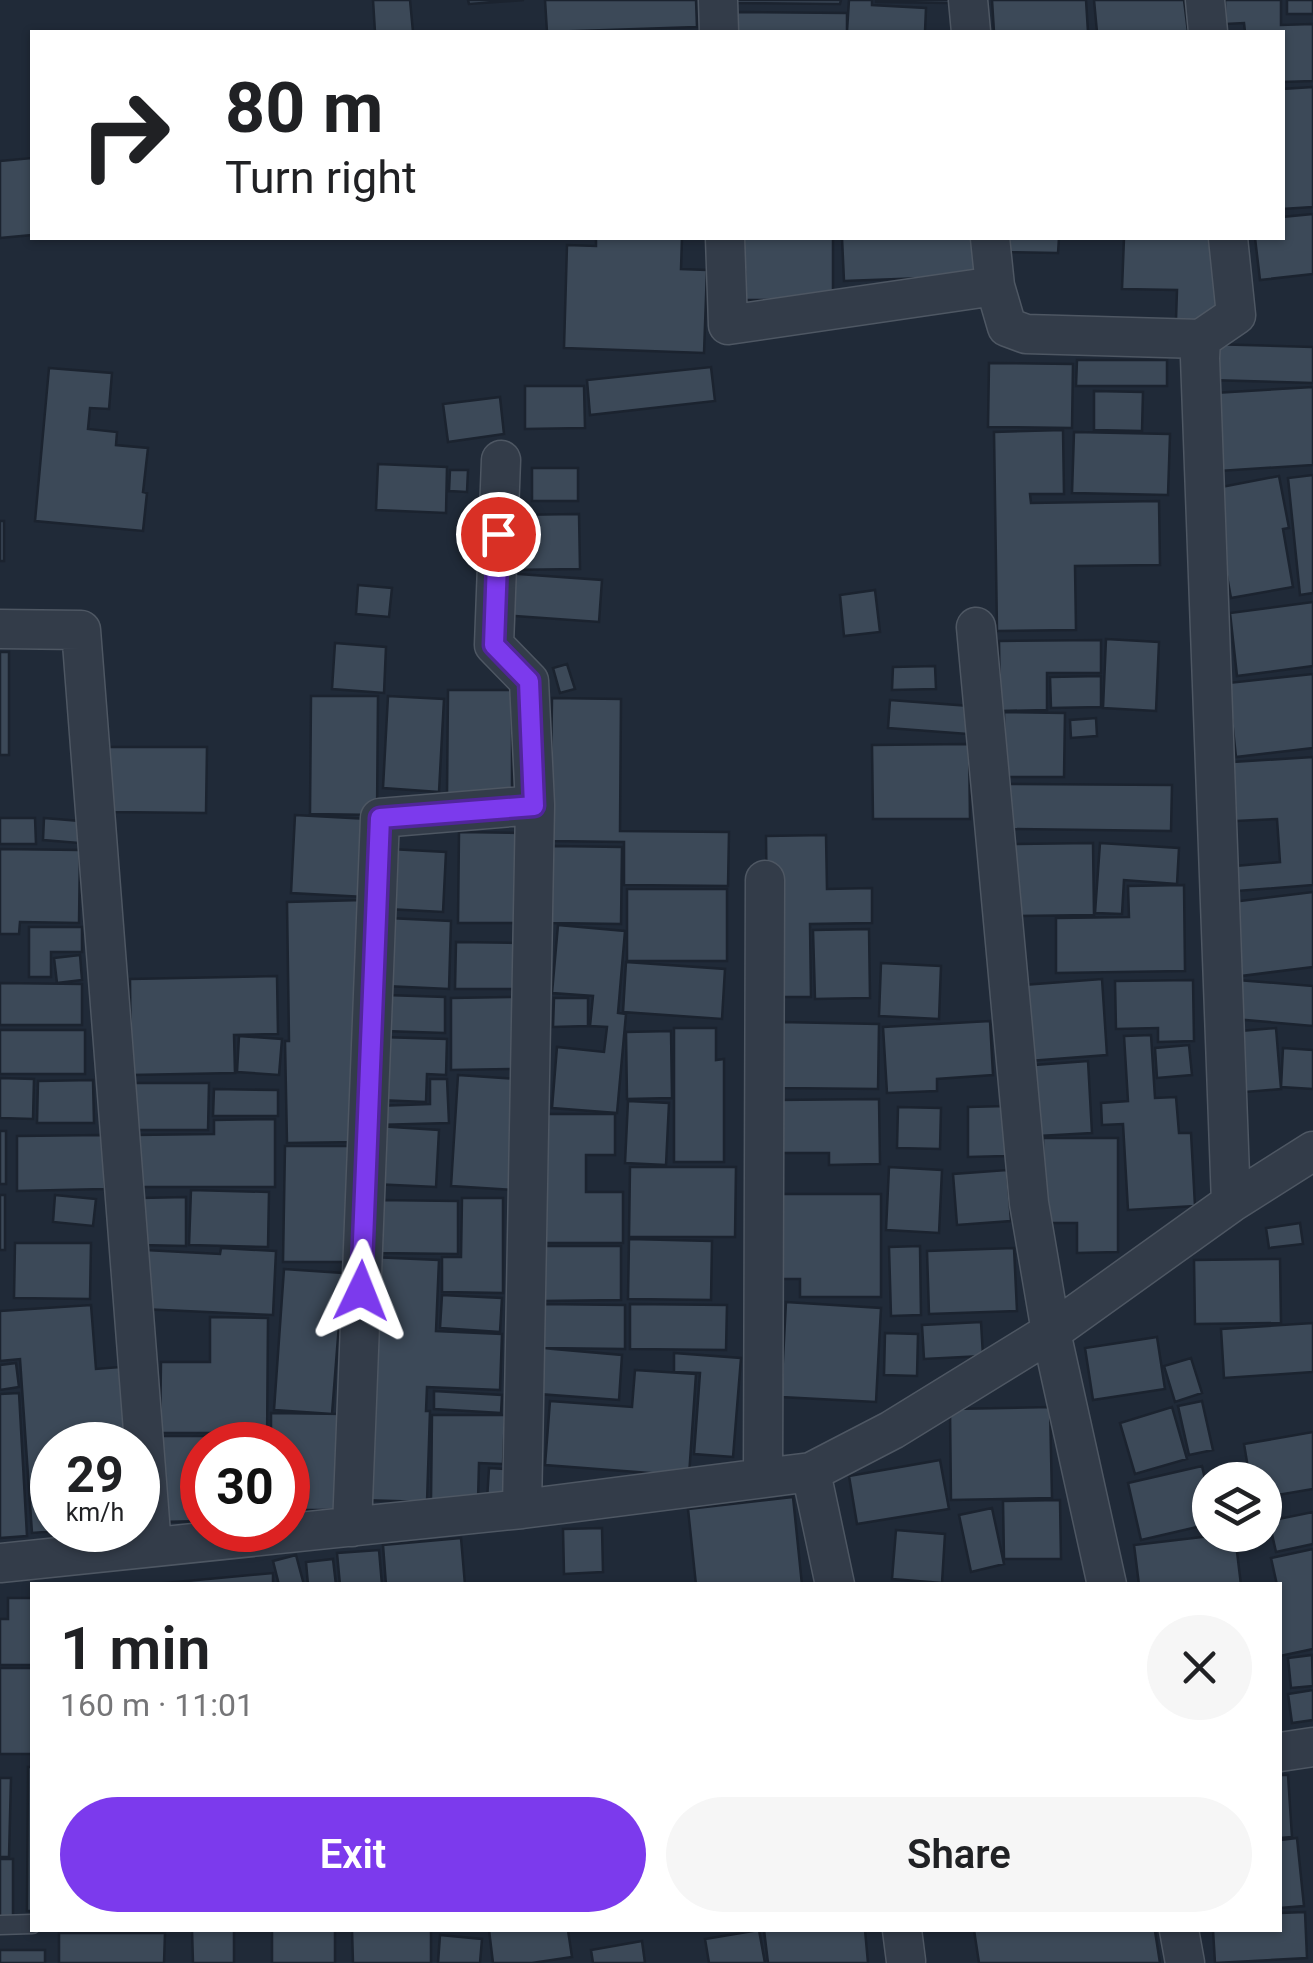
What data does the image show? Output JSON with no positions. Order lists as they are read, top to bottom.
{
  "page": {
    "turn": ["80 m", "Turn right"],
    "speed": "29 km/h",
    "limit": "30",
    "heading": ["1 min", "160 m · 11:01"],
    "buttons": ["Exit", "Share"]
  }
}
